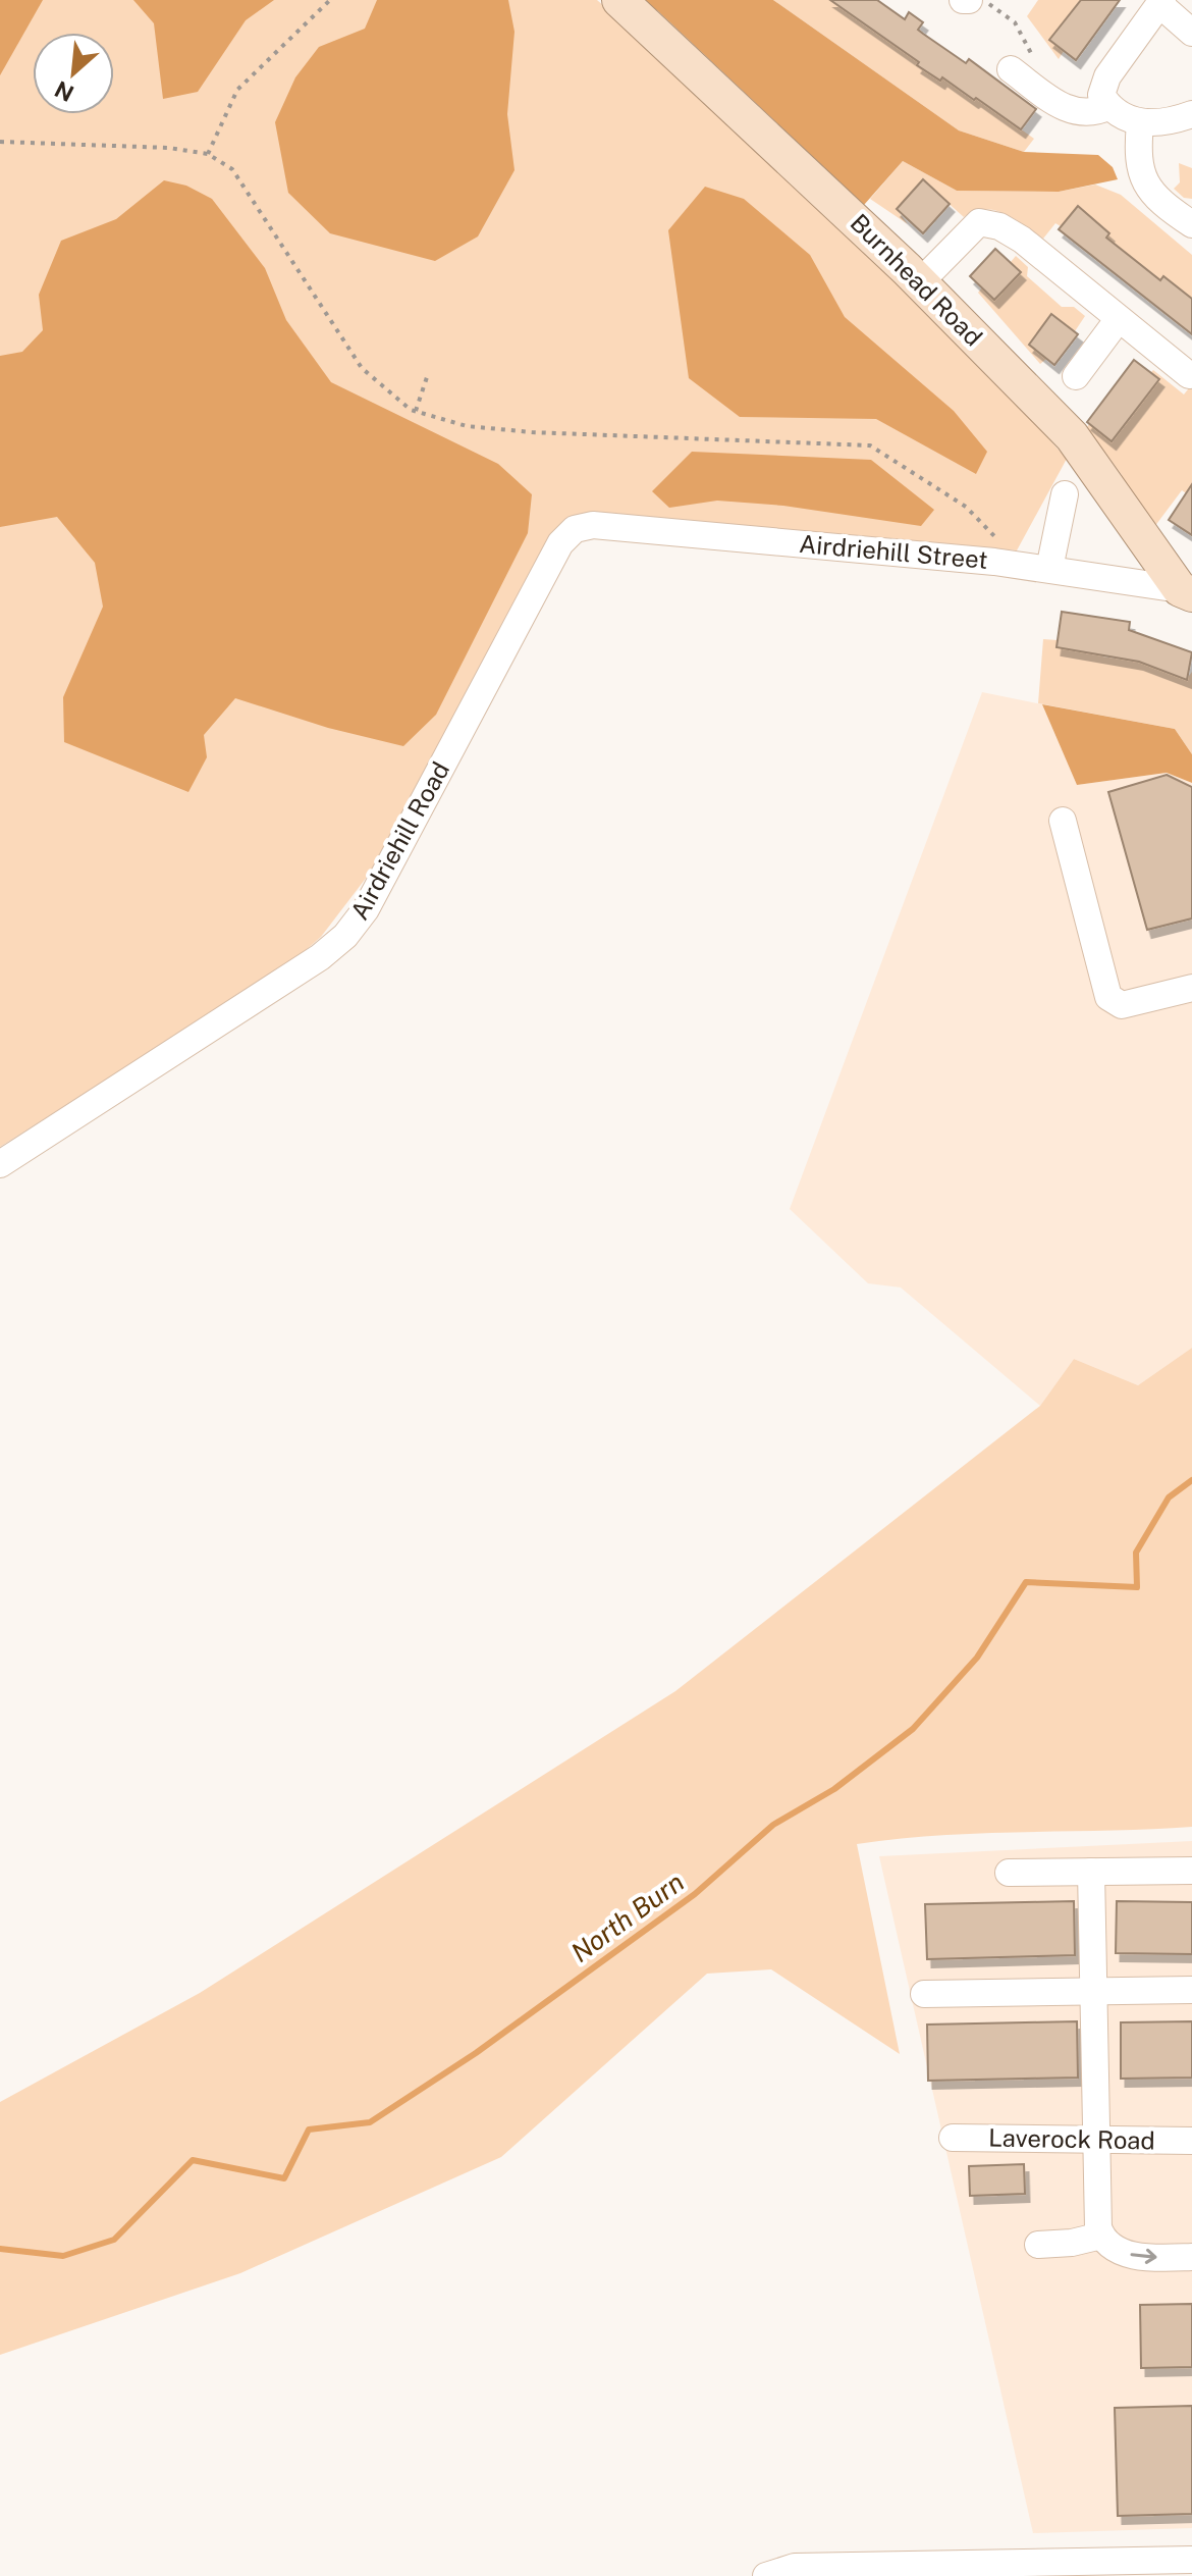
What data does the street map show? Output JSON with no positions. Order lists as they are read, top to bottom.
{
  "streets": {
    "main road": ["Burnhead Road"],
    "street": ["Airdriehill Street", "Airdriehill Road", "Laverock Road"]
  },
  "crossings": [
    ["Burnhead Road", "Airdriehill Street"],
    ["Airdriehill Street", "Airdriehill Road"]
  ],
  "water": ["North Burn"],
  "north": "bottom left"
}
